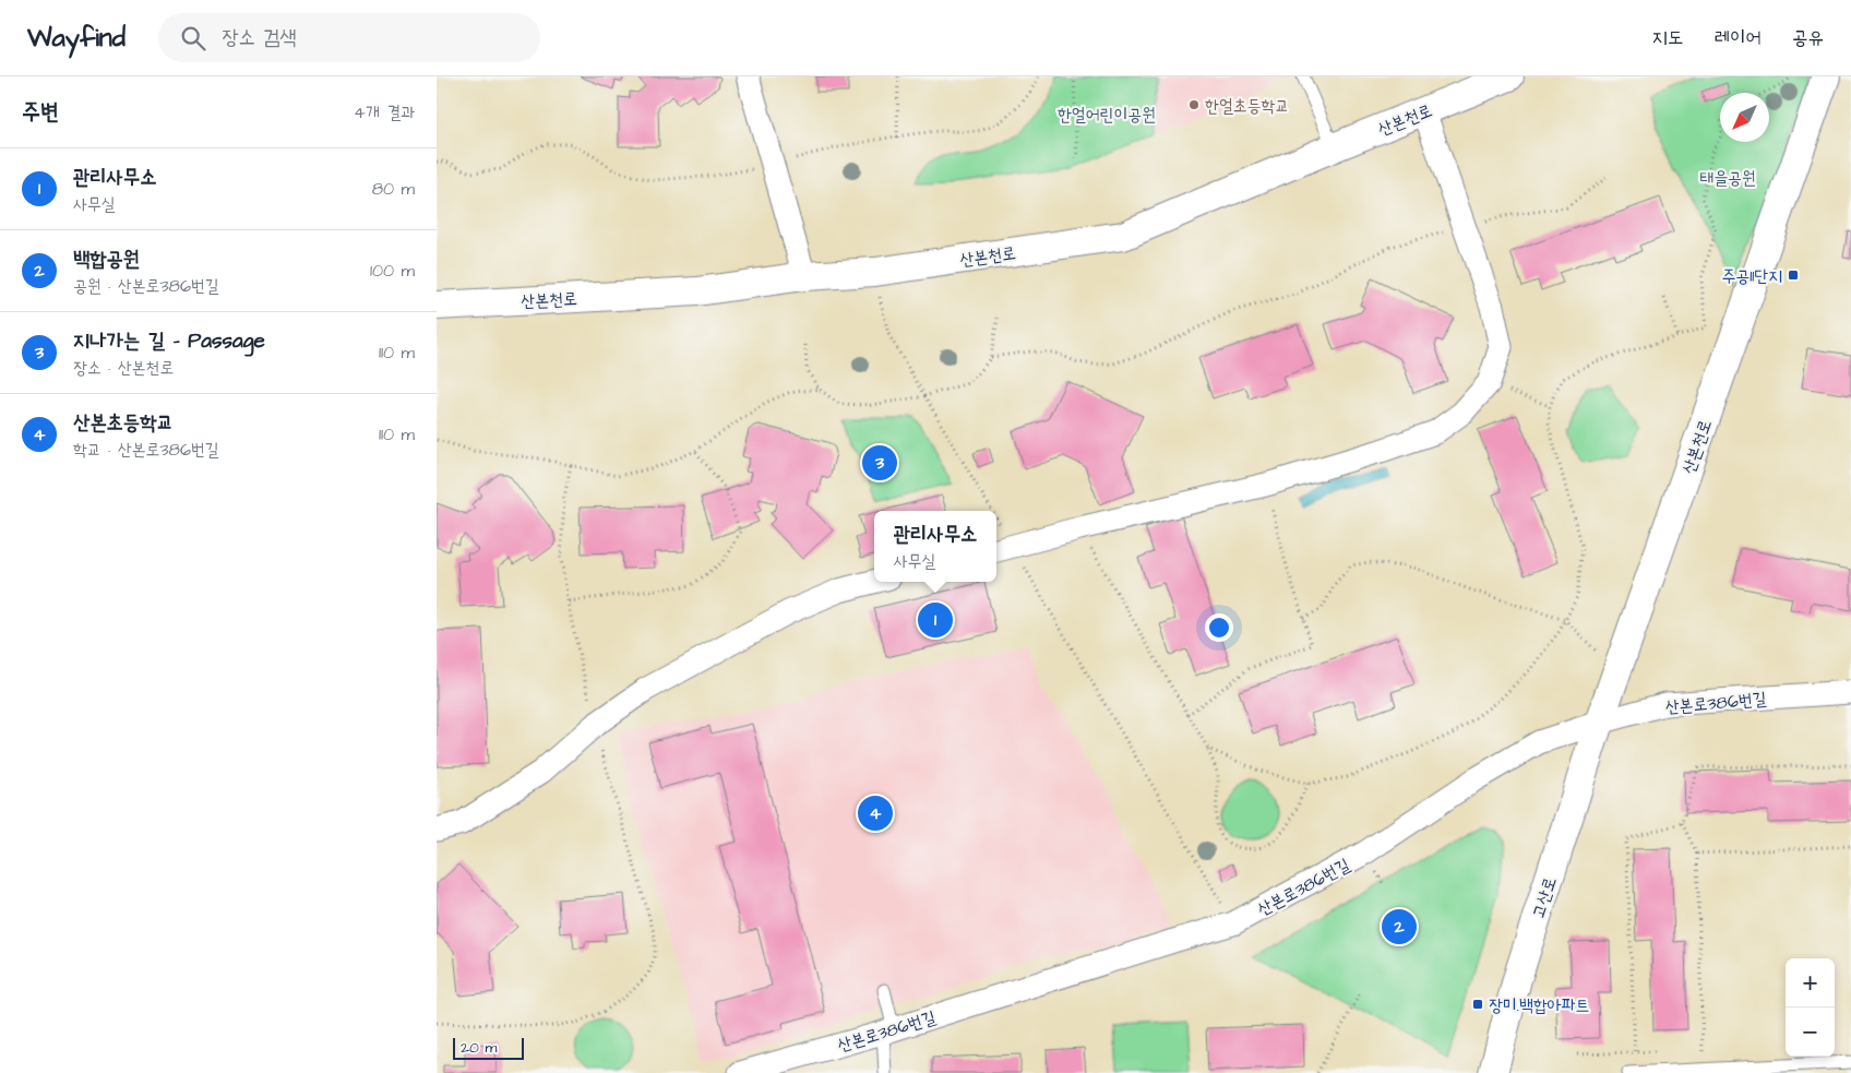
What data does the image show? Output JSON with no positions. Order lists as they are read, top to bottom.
{
  "streets": {
    "street": ["산본천로", "산본로386번길", "고산로"]
  },
  "crossings": [
    ["산본천로", "산본로386번길"],
    ["산본천로", "고산로"],
    ["산본로386번길", "고산로"]
  ],
  "parks": ["한얼어린이공원", "태을공원"],
  "places": {
    "other": ["한얼초등학교"],
    "transit": ["주공11단지", "장미.백합아파트"]
  },
  "scale_bar": "20 m",
  "north": "bottom left",
  "page": {
    "header": "Wayfind",
    "search": "장소 검색",
    "nav": ["지도", "레이어", "공유"],
    "heading": ["주변", "4개 결과"],
    "list": [
      {
        "mark": "1",
        "name": "관리사무소",
        "note": "사무실",
        "value": "80 m"
      },
      {
        "mark": "2",
        "name": "백합공원",
        "note": "공원 · 산본로386번길",
        "value": "100 m"
      },
      {
        "mark": "3",
        "name": "지나가는 길 - Passage",
        "note": "장소 · 산본천로",
        "value": "110 m"
      },
      {
        "mark": "4",
        "name": "산본초등학교",
        "note": "학교 · 산본로386번길",
        "value": "110 m"
      }
    ],
    "pins": [
      "3",
      "1",
      "4",
      "2"
    ],
    "popup": ["관리사무소", "사무실"],
    "map_buttons": ["+", "−"],
    "scale": "20 m"
  }
}
